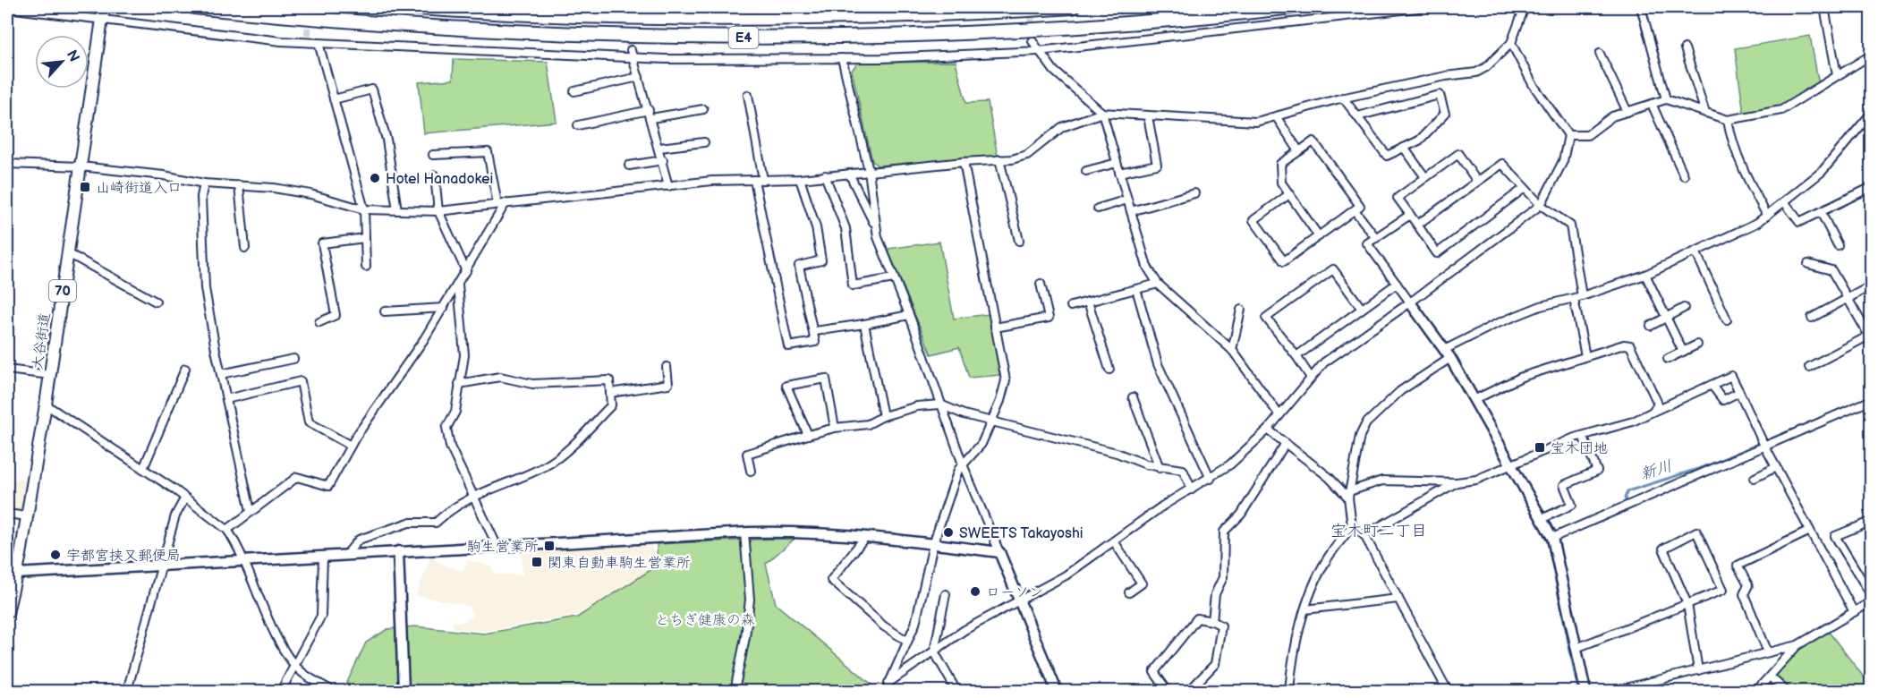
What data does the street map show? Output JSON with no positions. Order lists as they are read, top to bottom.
{
  "streets": {
    "highway": ["E4"],
    "main road": ["70", "大谷街道"]
  },
  "districts": ["宝木町二丁目"],
  "water": ["新川"],
  "parks": ["とちぎ健康の森"],
  "places": {
    "other": [
      "Hotel Hanadokei",
      "SWEETS Takayoshi",
      "宇都宮挟又郵便局",
      "ローソン"
    ],
    "transit": [
      "山崎街道入口",
      "宝木団地",
      "駒生営業所",
      "関東自動車駒生営業所"
    ]
  },
  "north": "top right"
}
